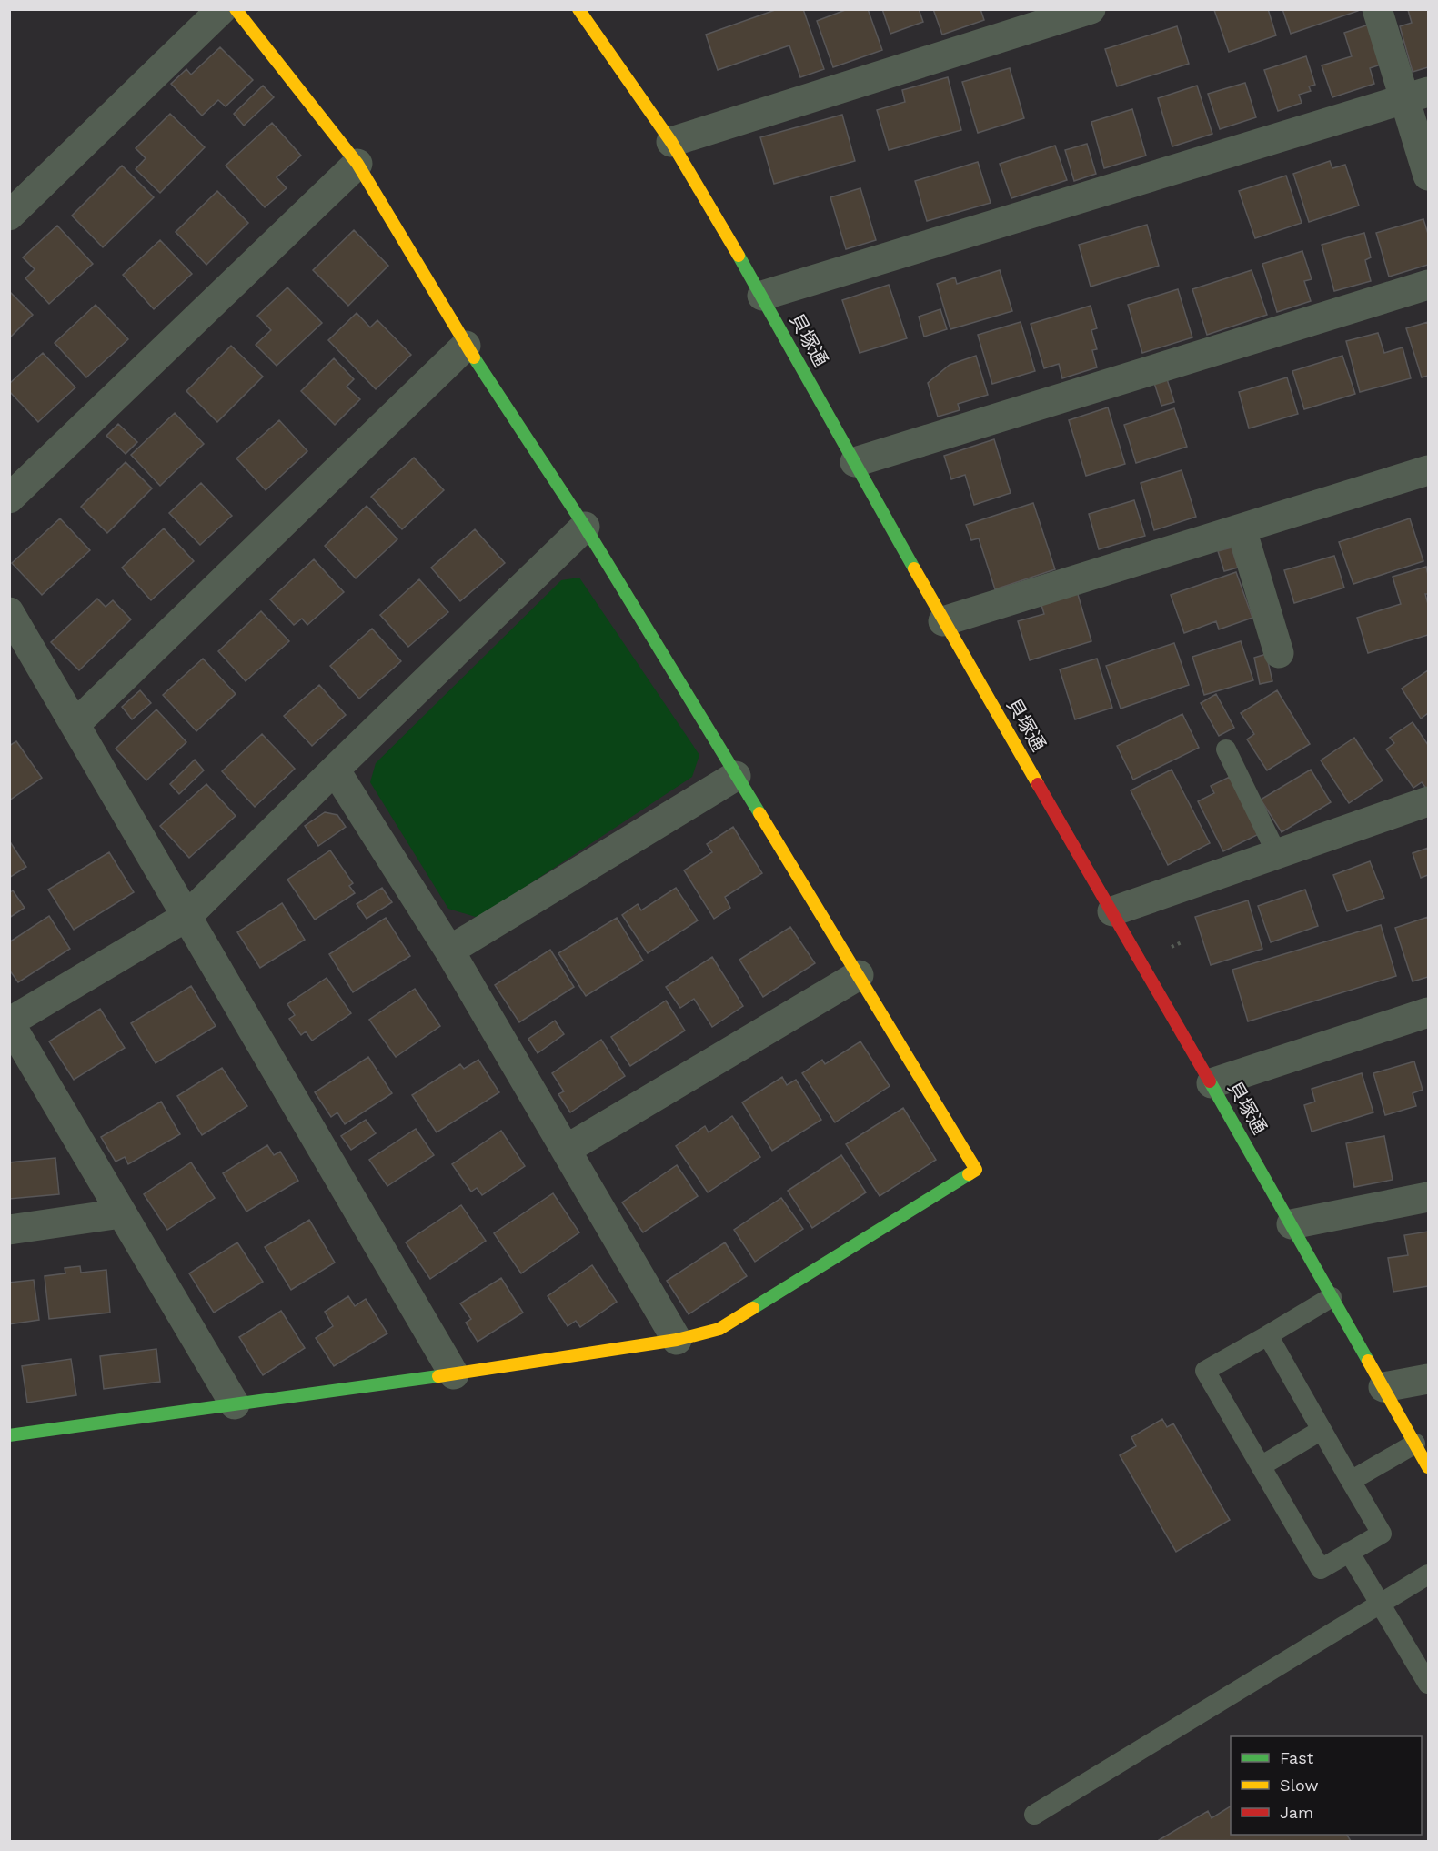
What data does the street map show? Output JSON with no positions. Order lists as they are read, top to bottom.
{
  "streets": {
    "street": ["貝塚通"]
  },
  "legend": ["Fast", "Slow", "Jam"]
}
